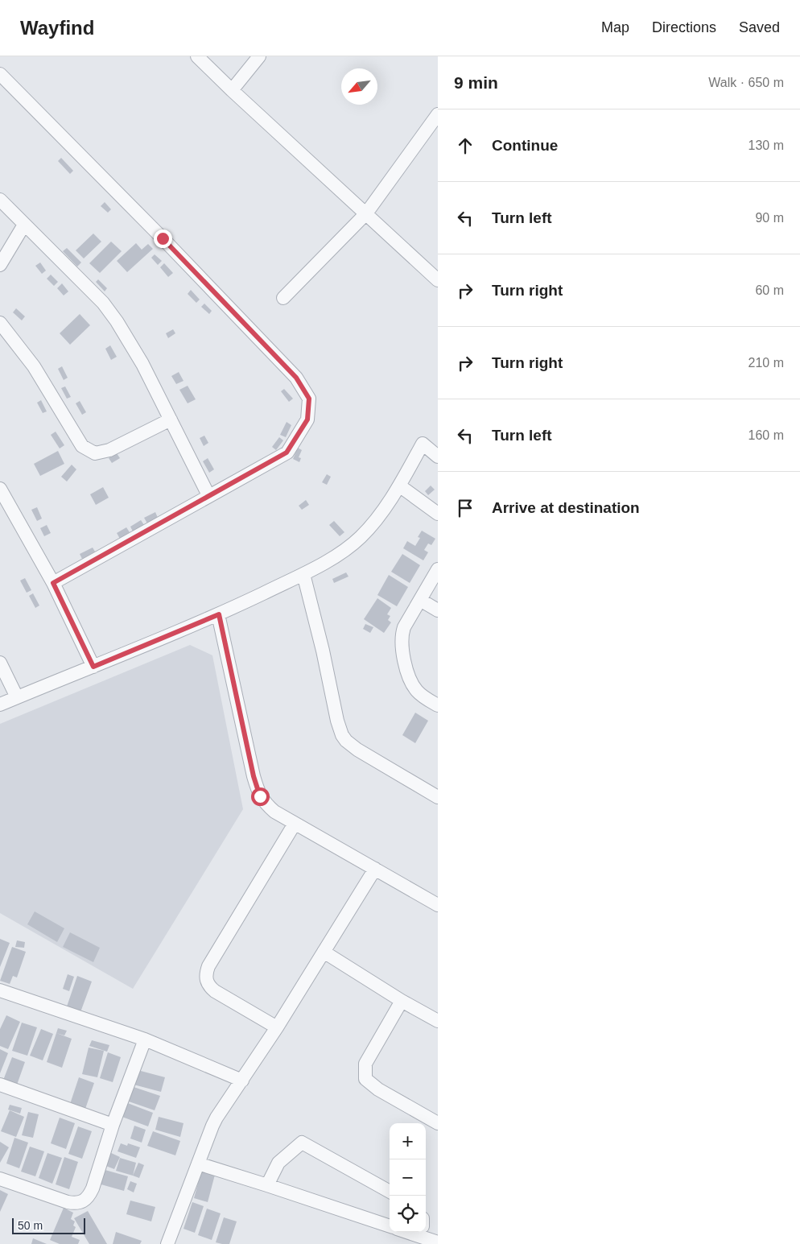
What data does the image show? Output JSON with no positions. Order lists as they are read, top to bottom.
{
  "scale_bar": "50 m",
  "north": "bottom left",
  "page": {
    "header": "Wayfind",
    "nav": ["Map", "Directions", "Saved"],
    "heading": ["9 min", "Walk · 650 m"],
    "list": [
      ["Continue", "130 m"],
      ["Turn left", "90 m"],
      ["Turn right", "60 m"],
      ["Turn right", "210 m"],
      ["Turn left", "160 m"],
      "Arrive at destination"
    ],
    "map_buttons": ["+", "−"],
    "scale": "50 m"
  }
}
